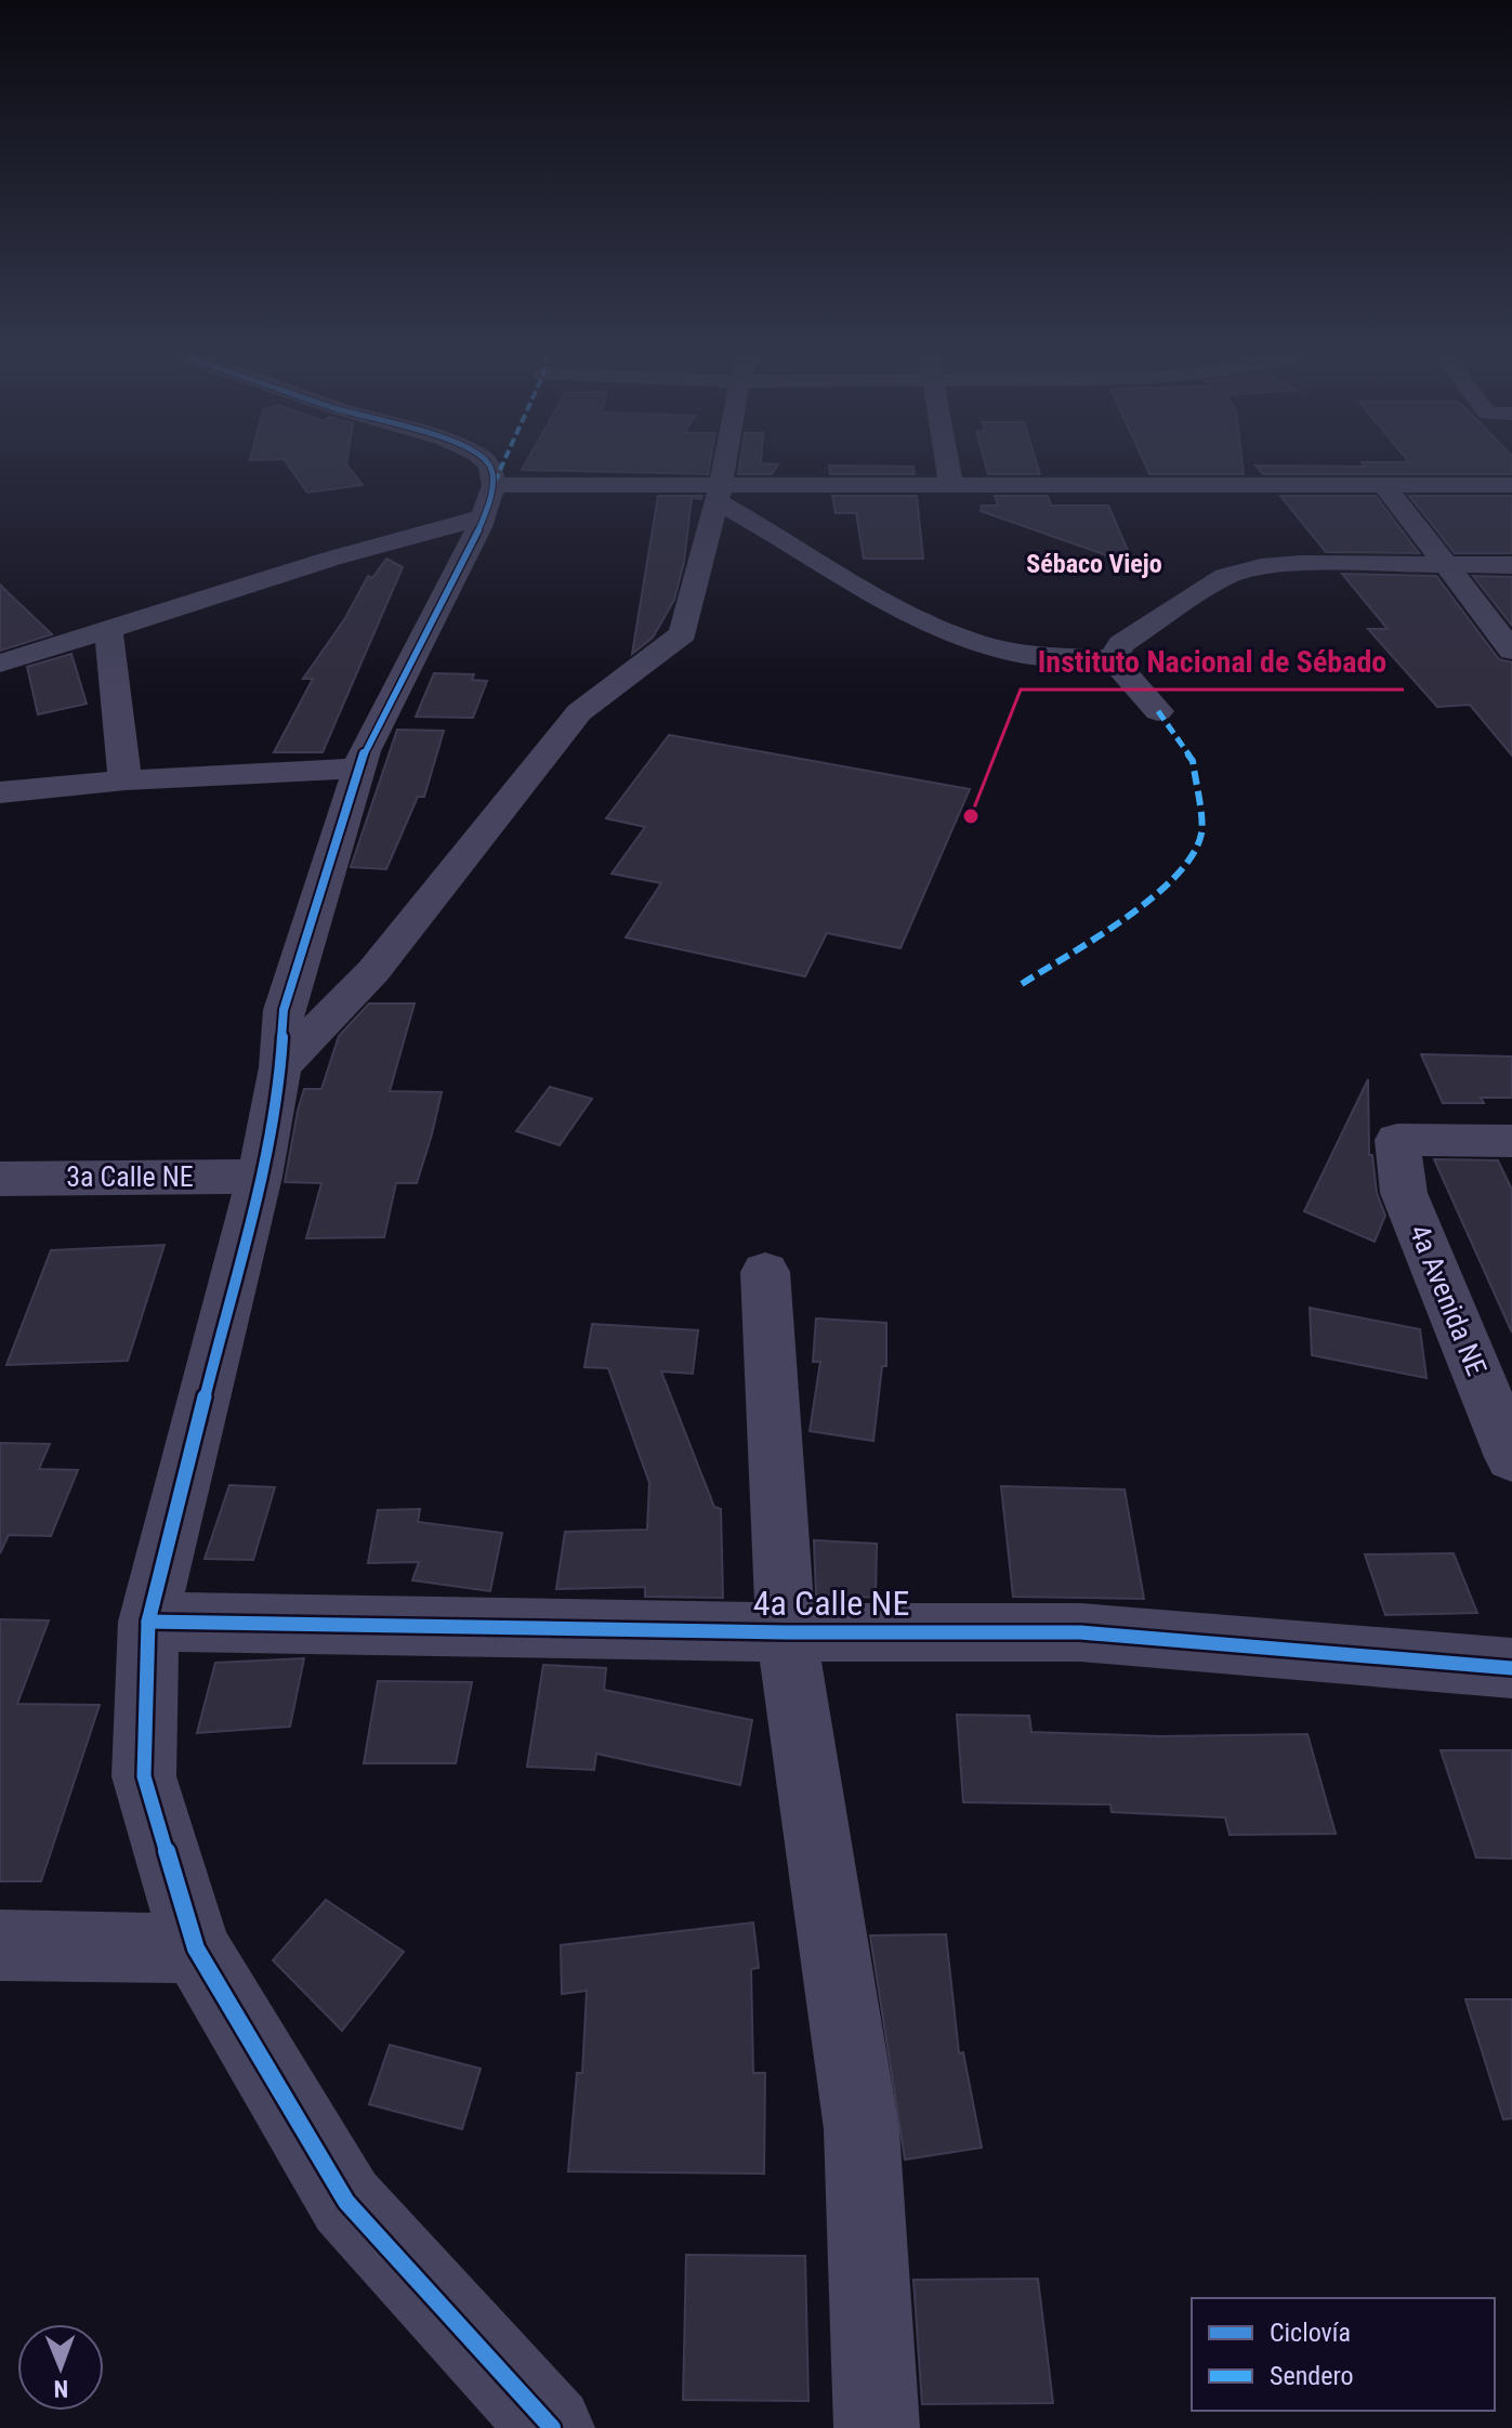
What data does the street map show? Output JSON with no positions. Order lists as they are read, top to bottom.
{
  "streets": {
    "street": ["3a Calle NE", "4a Avenida NE", "4a Calle NE"]
  },
  "districts": ["Sébaco Viejo"],
  "places": ["Instituto Nacional de Sébado"],
  "legend": ["Ciclovía", "Sendero"],
  "north": "bottom"
}
